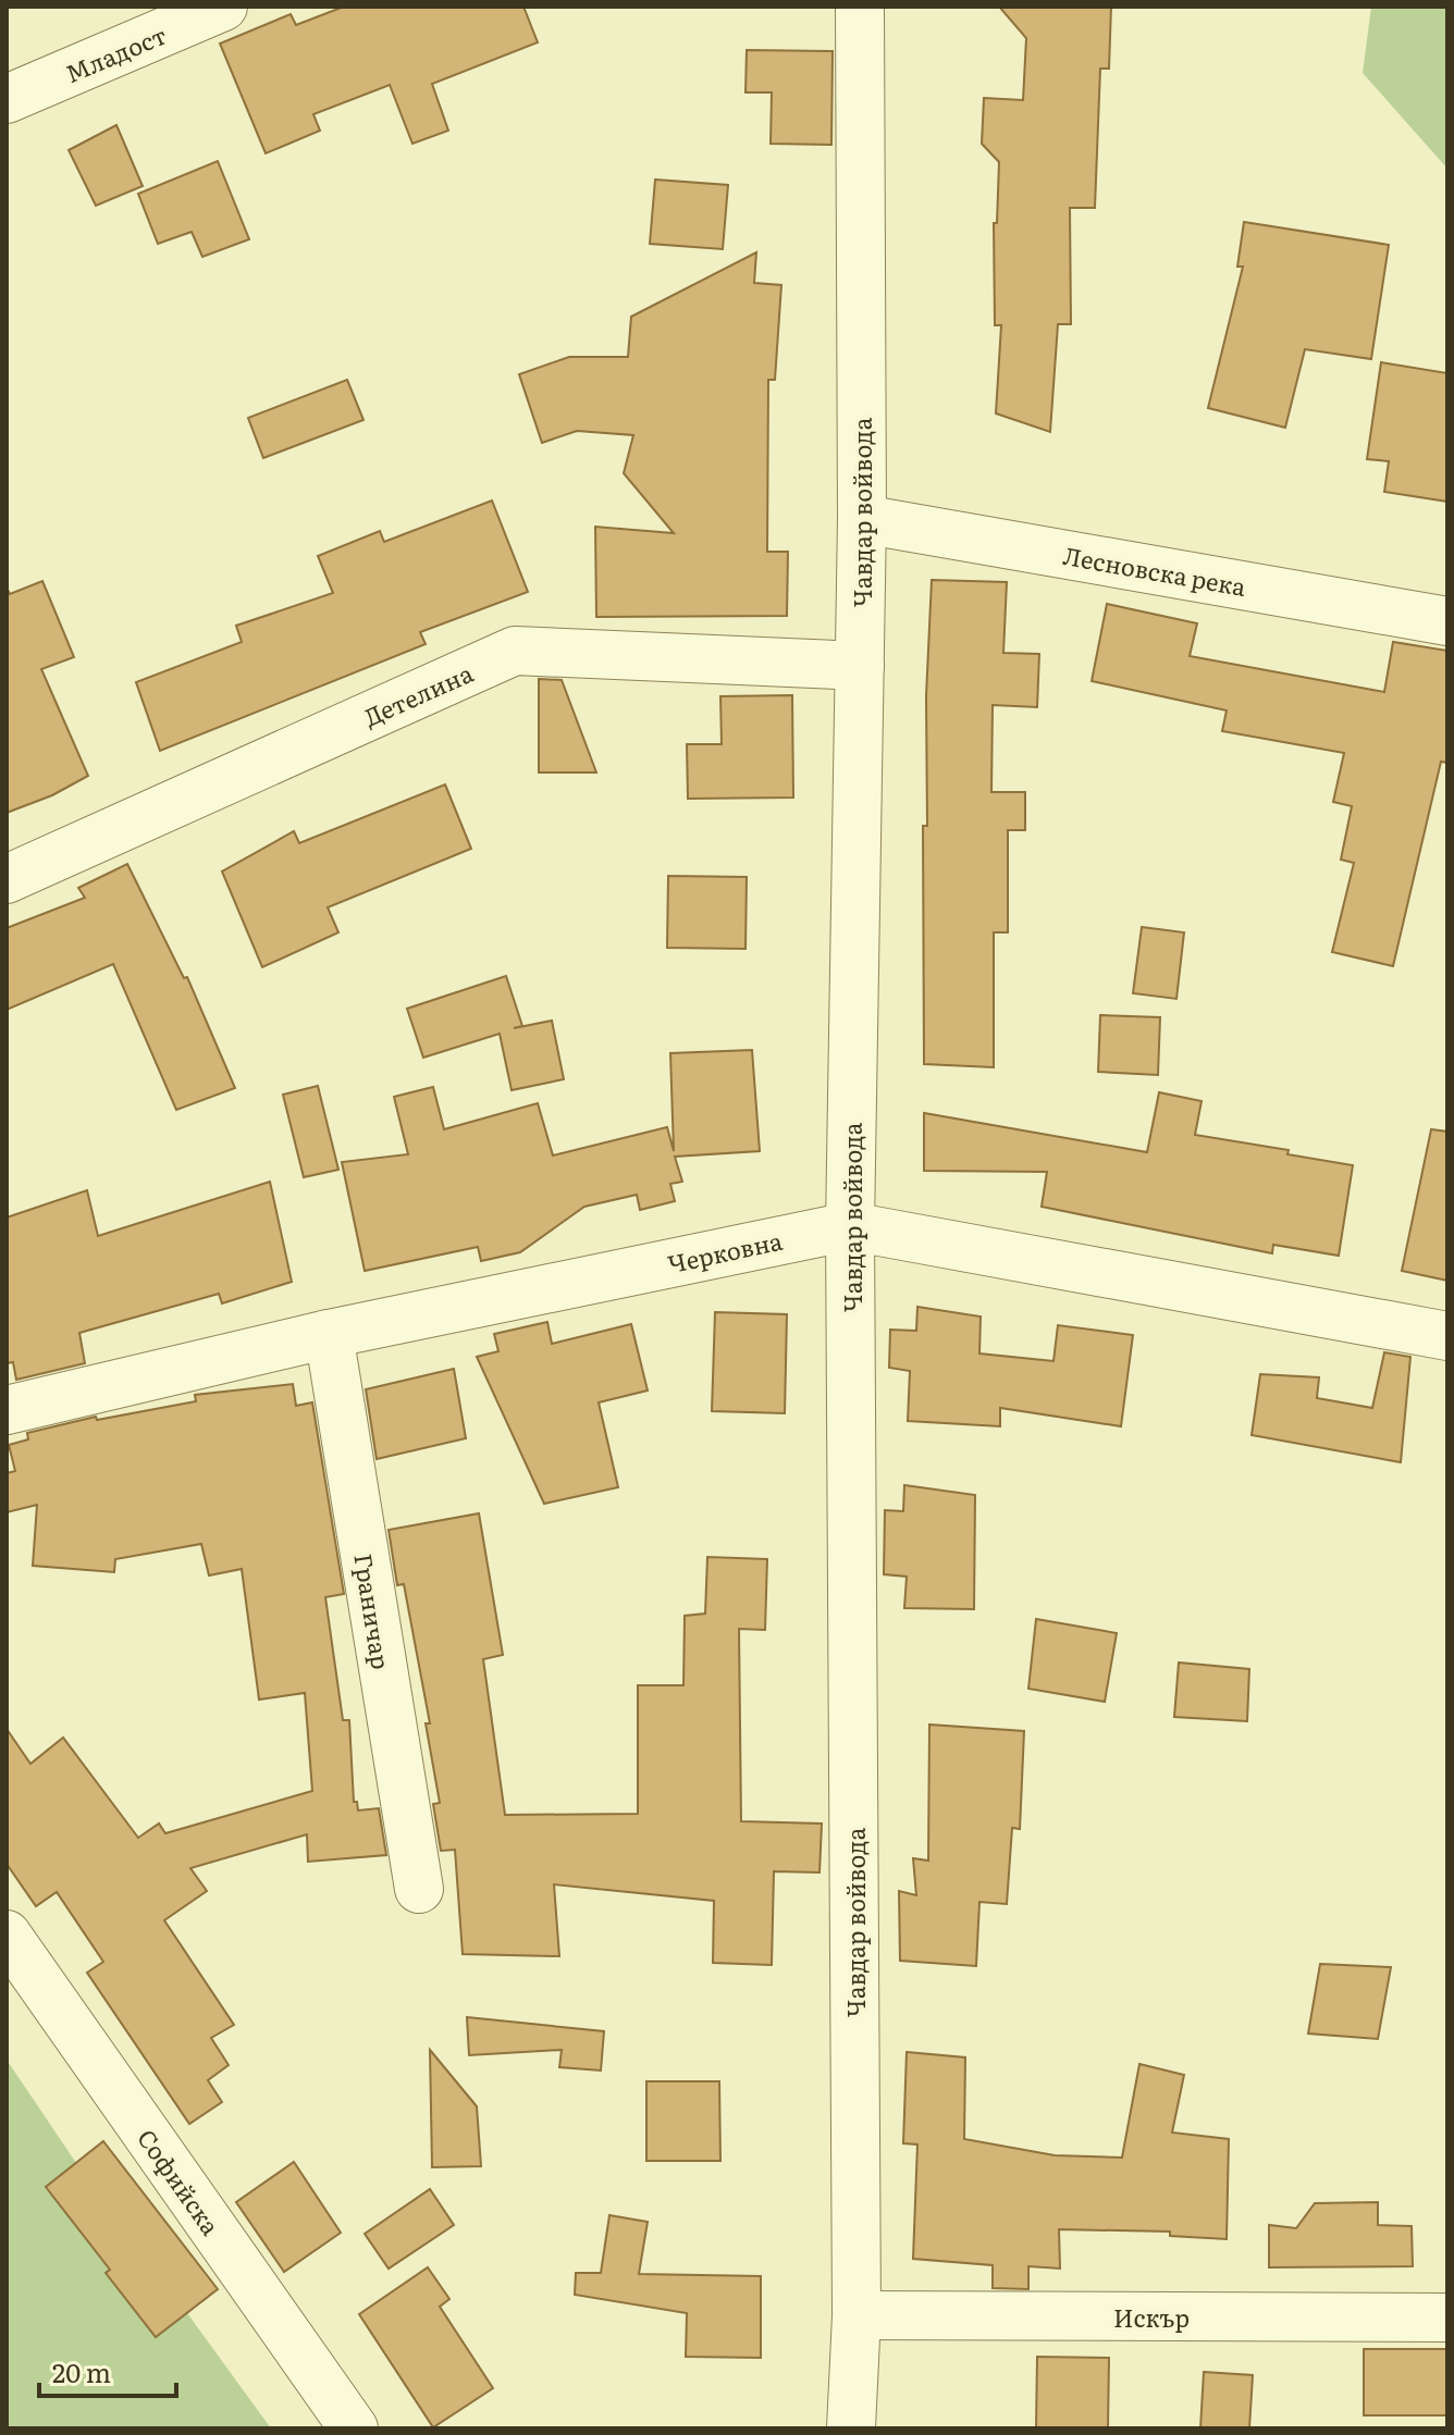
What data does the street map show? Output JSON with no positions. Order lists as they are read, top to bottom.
{
  "streets": {
    "street": [
      "Младост",
      "Чавдар войвода",
      "Лесновска река",
      "Детелина",
      "Черковна",
      "Граничар",
      "Софийска",
      "Искър"
    ]
  },
  "crossings": [
    ["Чавдар войвода", "Лесновска река"],
    ["Чавдар войвода", "Детелина"],
    ["Чавдар войвода", "Черковна"],
    ["Чавдар войвода", "Искър"],
    ["Черковна", "Граничар"]
  ],
  "scale_bar": "20 m"
}
